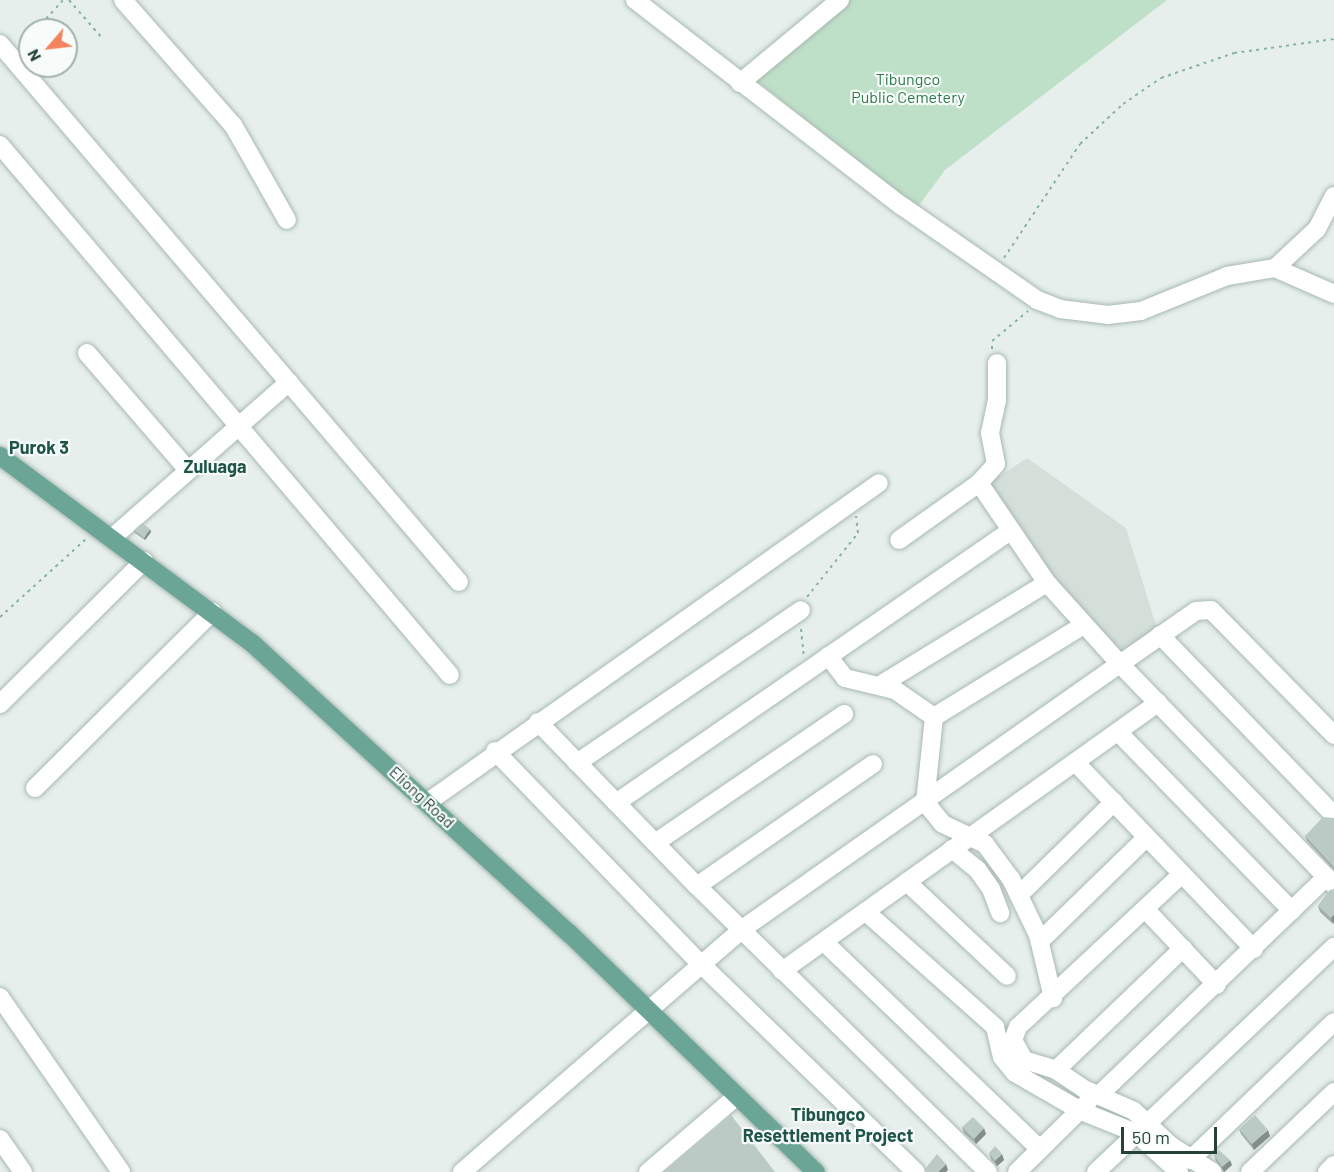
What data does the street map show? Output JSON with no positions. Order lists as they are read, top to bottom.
{
  "streets": {
    "main road": ["Eliong Road"]
  },
  "districts": ["Purok 3", "Zuluaga", "Tibungco Resettlement Project"],
  "parks": ["Tibungco Public Cemetery"],
  "scale_bar": "50 m",
  "north": "bottom left"
}
